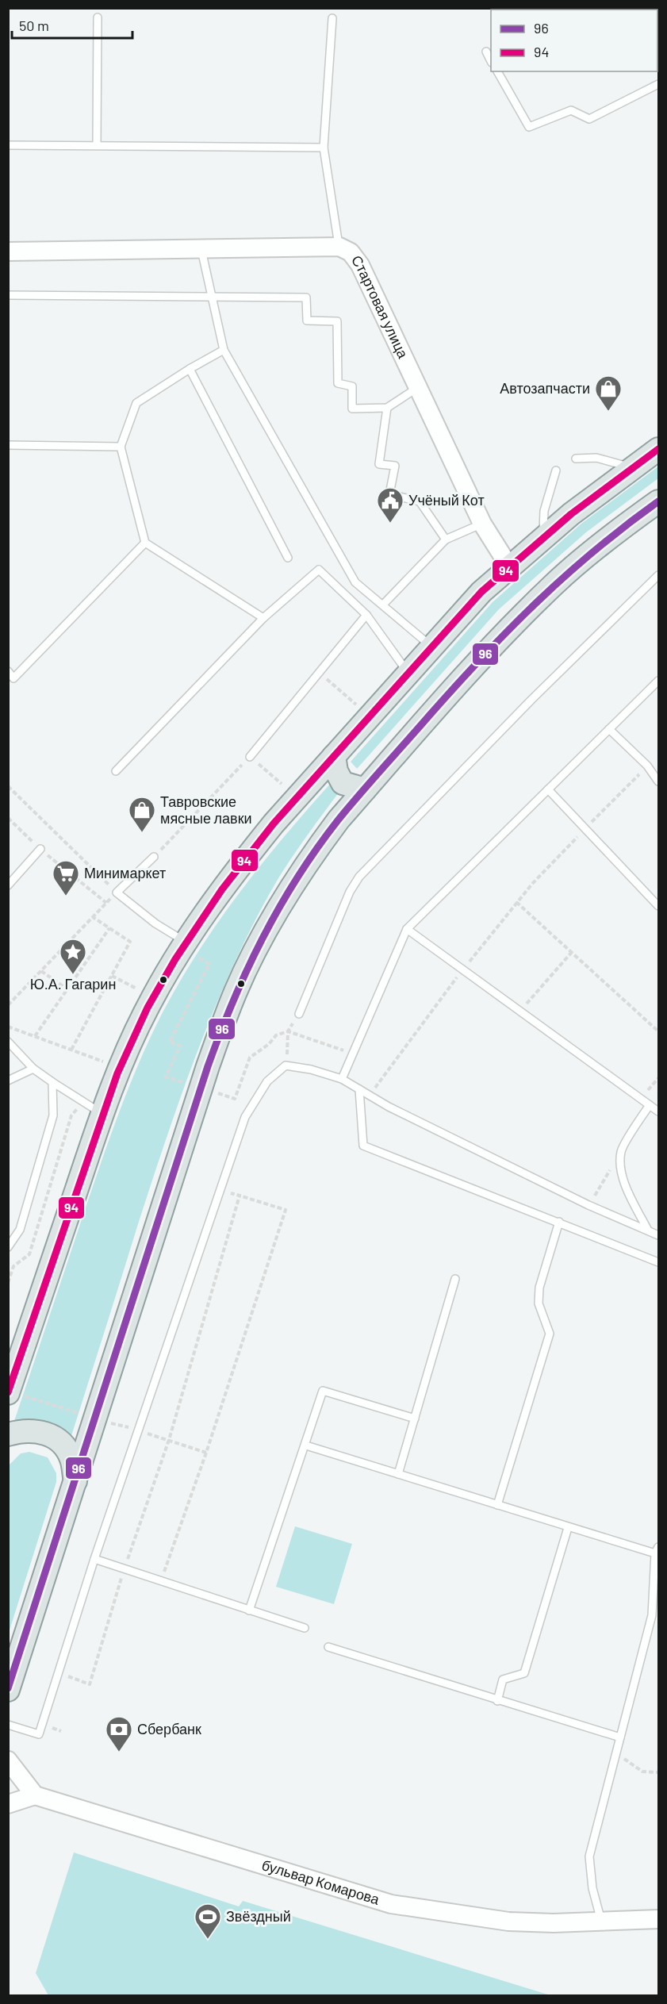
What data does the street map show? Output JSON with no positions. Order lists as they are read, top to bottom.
{
  "streets": {
    "street": ["Стартовая улица", "бульвар Комарова"]
  },
  "places": {
    "shop": ["Автозапчасти", "Тавровские мясные лавки"],
    "public building": ["Учёный Кот"],
    "supermarket": ["Минимаркет"],
    "place": ["Ю.А. Гагарин"],
    "bank": ["Сбербанк"],
    "sports": ["Звёздный"]
  },
  "lines": ["transit line 94", "transit line 96"],
  "legend": ["96", "94"],
  "scale_bar": "50 m"
}
